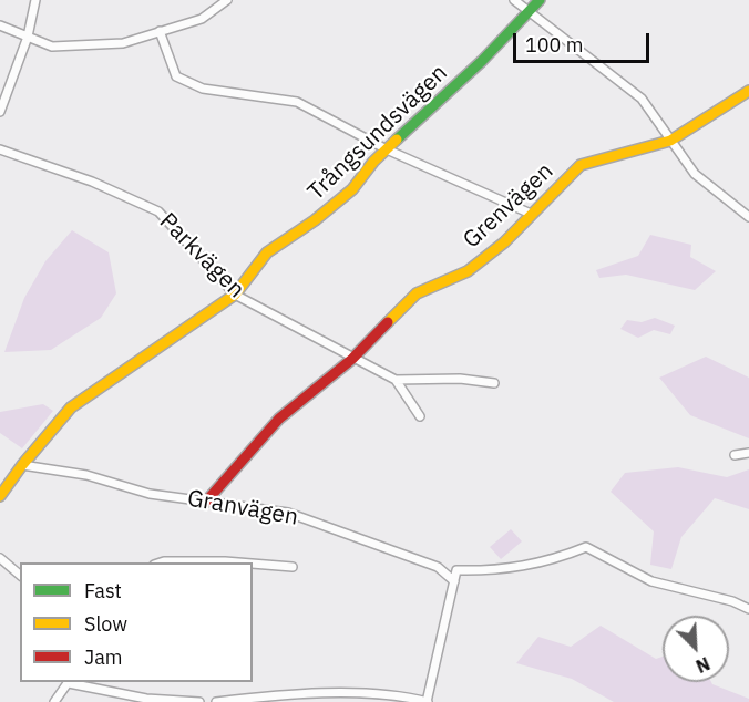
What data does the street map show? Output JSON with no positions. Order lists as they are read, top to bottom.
{
  "streets": {
    "street": [
      "Trångsundsvägen",
      "Grenvägen",
      "Parkvägen",
      "Granvägen"
    ]
  },
  "crossings": [
    ["Trångsundsvägen", "Parkvägen"],
    ["Trångsundsvägen", "Granvägen"],
    ["Grenvägen", "Parkvägen"],
    ["Grenvägen", "Granvägen"]
  ],
  "legend": ["Fast", "Slow", "Jam"],
  "scale_bar": "100 m",
  "north": "bottom right"
}
